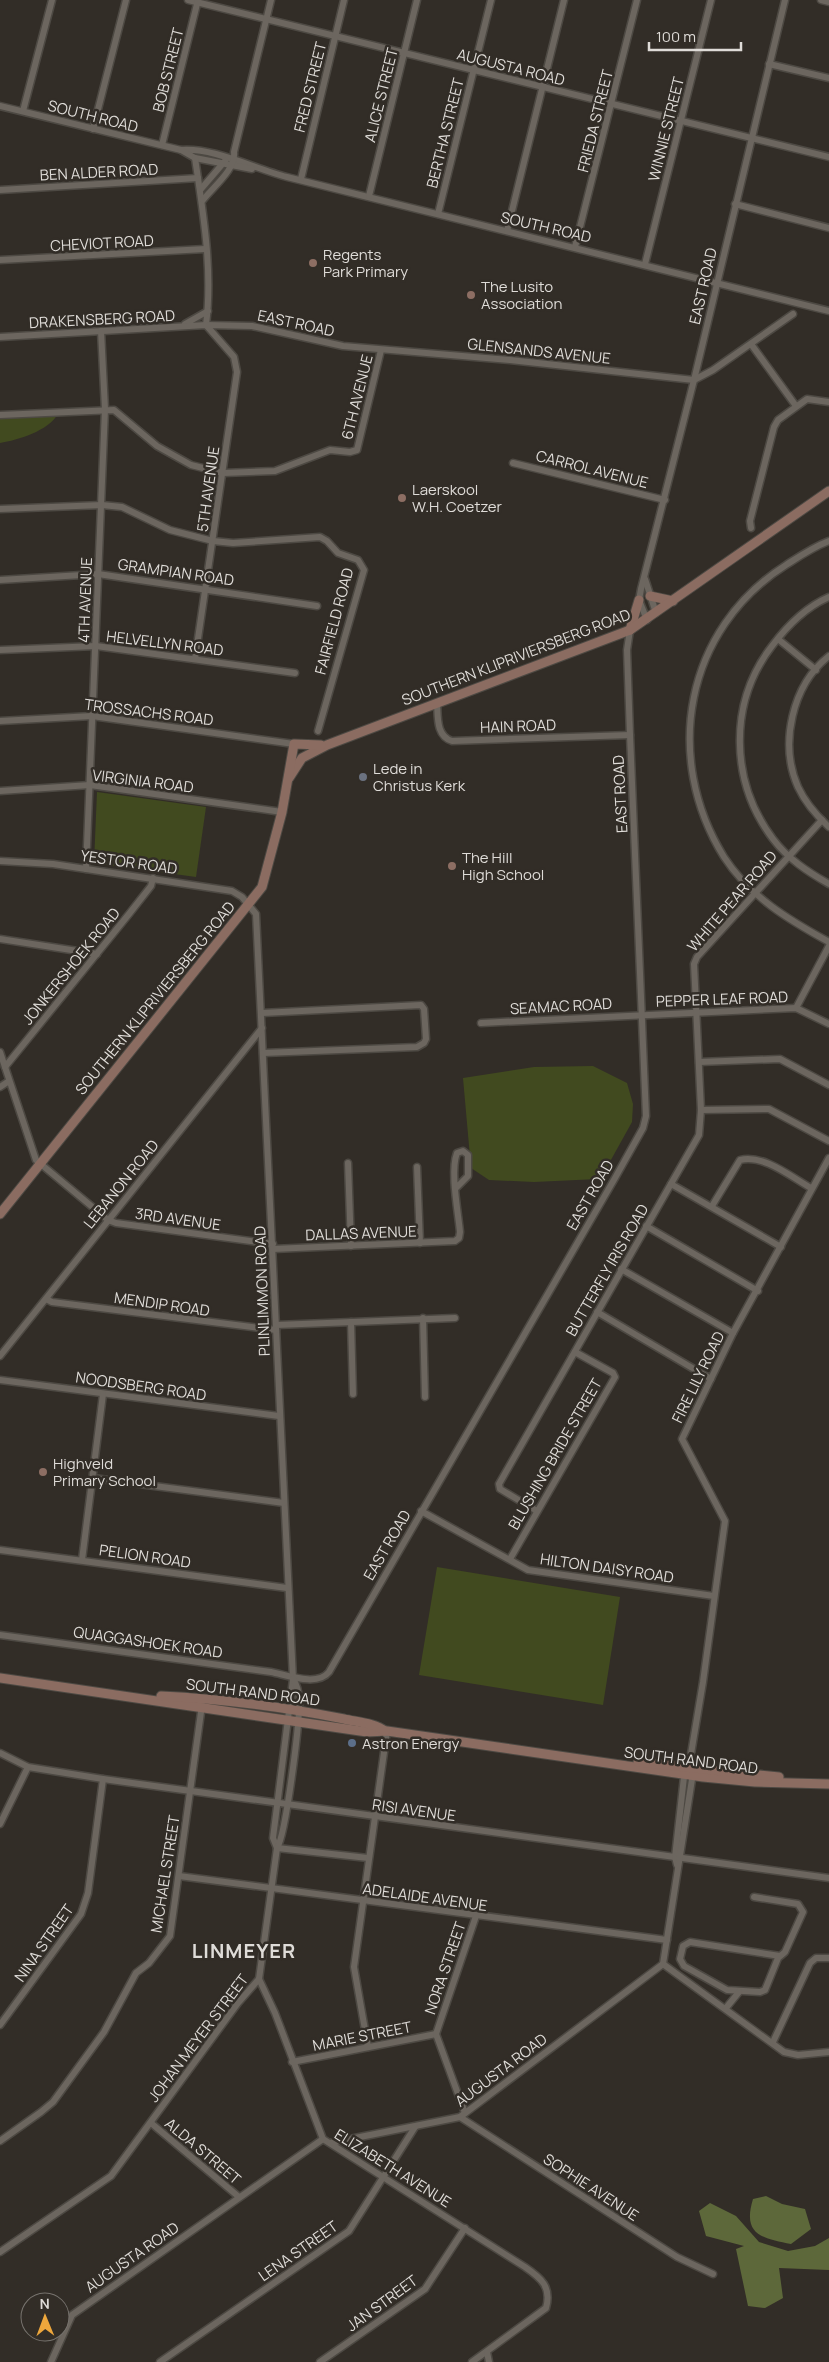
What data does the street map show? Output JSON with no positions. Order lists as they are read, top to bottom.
{
  "streets": {
    "street": [
      "AUGUSTA ROAD",
      "BOB STREET",
      "FRED STREET",
      "ALICE STREET",
      "SOUTH ROAD",
      "FRIEDA STREET",
      "WINNIE STREET",
      "BERTHA STREET",
      "BEN ALDER ROAD",
      "CHEVIOT ROAD",
      "EAST ROAD",
      "DRAKENSBERG ROAD",
      "GLENSANDS AVENUE",
      "6TH AVENUE",
      "CARROL AVENUE",
      "5TH AVENUE",
      "GRAMPIAN ROAD",
      "4TH AVENUE",
      "FAIRFIELD ROAD",
      "HELVELLYN ROAD",
      "SOUTHERN KLIPRIVIERSBERG ROAD",
      "TROSSACHS ROAD",
      "HAIN ROAD",
      "VIRGINIA ROAD",
      "YESTOR ROAD",
      "WHITE PEAR ROAD",
      "JONKERSHOEK ROAD",
      "PEPPER LEAF ROAD",
      "SEAMAC ROAD",
      "LEBANON ROAD",
      "3RD AVENUE",
      "DALLAS AVENUE",
      "BUTTERFLY IRIS ROAD",
      "PLINLIMMON ROAD",
      "MENDIP ROAD",
      "FIRE LILY ROAD",
      "NOODSBERG ROAD",
      "BLUSHING BRIDE STREET",
      "PELION ROAD",
      "HILTON DAISY ROAD",
      "QUAGGASHOEK ROAD",
      "SOUTH RAND ROAD",
      "RISI AVENUE",
      "MICHAEL STREET",
      "ADELAIDE AVENUE",
      "NINA STREET",
      "NORA STREET",
      "MARIE STREET",
      "JOHAN MEYER STREET",
      "ALDA STREET",
      "ELIZABETH AVENUE",
      "SOPHIE AVENUE",
      "LENA STREET",
      "JAN STREET"
    ]
  },
  "crossings": [
    ["AUGUSTA ROAD", "BOB STREET"],
    ["AUGUSTA ROAD", "FRED STREET"],
    ["AUGUSTA ROAD", "ALICE STREET"],
    ["AUGUSTA ROAD", "FRIEDA STREET"],
    ["AUGUSTA ROAD", "WINNIE STREET"],
    ["AUGUSTA ROAD", "BERTHA STREET"],
    ["AUGUSTA ROAD", "EAST ROAD"],
    ["AUGUSTA ROAD", "NORA STREET"],
    ["AUGUSTA ROAD", "ALDA STREET"],
    ["AUGUSTA ROAD", "ELIZABETH AVENUE"],
    ["AUGUSTA ROAD", "SOPHIE AVENUE"],
    ["AUGUSTA ROAD", "LENA STREET"],
    ["BOB STREET", "SOUTH ROAD"],
    ["FRED STREET", "SOUTH ROAD"],
    ["ALICE STREET", "SOUTH ROAD"],
    ["SOUTH ROAD", "FRIEDA STREET"],
    ["SOUTH ROAD", "WINNIE STREET"],
    ["SOUTH ROAD", "BERTHA STREET"],
    ["SOUTH ROAD", "EAST ROAD"],
    ["EAST ROAD", "DRAKENSBERG ROAD"],
    ["EAST ROAD", "GLENSANDS AVENUE"],
    ["EAST ROAD", "6TH AVENUE"],
    ["EAST ROAD", "CARROL AVENUE"],
    ["EAST ROAD", "5TH AVENUE"],
    ["EAST ROAD", "SOUTHERN KLIPRIVIERSBERG ROAD"],
    ["EAST ROAD", "HAIN ROAD"],
    ["EAST ROAD", "PEPPER LEAF ROAD"],
    ["EAST ROAD", "SEAMAC ROAD"],
    ["EAST ROAD", "PLINLIMMON ROAD"],
    ["EAST ROAD", "HILTON DAISY ROAD"],
    ["EAST ROAD", "QUAGGASHOEK ROAD"],
    ["DRAKENSBERG ROAD", "4TH AVENUE"],
    ["GLENSANDS AVENUE", "6TH AVENUE"],
    ["6TH AVENUE", "5TH AVENUE"],
    ["5TH AVENUE", "GRAMPIAN ROAD"],
    ["5TH AVENUE", "FAIRFIELD ROAD"],
    ["5TH AVENUE", "HELVELLYN ROAD"],
    ["GRAMPIAN ROAD", "4TH AVENUE"],
    ["4TH AVENUE", "FAIRFIELD ROAD"],
    ["4TH AVENUE", "HELVELLYN ROAD"],
    ["4TH AVENUE", "TROSSACHS ROAD"],
    ["4TH AVENUE", "VIRGINIA ROAD"],
    ["4TH AVENUE", "YESTOR ROAD"],
    ["SOUTHERN KLIPRIVIERSBERG ROAD", "TROSSACHS ROAD"],
    ["SOUTHERN KLIPRIVIERSBERG ROAD", "HAIN ROAD"],
    ["SOUTHERN KLIPRIVIERSBERG ROAD", "VIRGINIA ROAD"],
    ["SOUTHERN KLIPRIVIERSBERG ROAD", "YESTOR ROAD"],
    ["SOUTHERN KLIPRIVIERSBERG ROAD", "3RD AVENUE"],
    ["SOUTHERN KLIPRIVIERSBERG ROAD", "PLINLIMMON ROAD"],
    ["YESTOR ROAD", "JONKERSHOEK ROAD"],
    ["YESTOR ROAD", "PLINLIMMON ROAD"],
    ["WHITE PEAR ROAD", "PEPPER LEAF ROAD"],
    ["WHITE PEAR ROAD", "BUTTERFLY IRIS ROAD"],
    ["JONKERSHOEK ROAD", "3RD AVENUE"],
    ["PEPPER LEAF ROAD", "SEAMAC ROAD"],
    ["PEPPER LEAF ROAD", "BUTTERFLY IRIS ROAD"],
    ["LEBANON ROAD", "3RD AVENUE"],
    ["LEBANON ROAD", "PLINLIMMON ROAD"],
    ["LEBANON ROAD", "MENDIP ROAD"],
    ["3RD AVENUE", "DALLAS AVENUE"],
    ["3RD AVENUE", "PLINLIMMON ROAD"],
    ["DALLAS AVENUE", "PLINLIMMON ROAD"],
    ["BUTTERFLY IRIS ROAD", "BLUSHING BRIDE STREET"],
    ["PLINLIMMON ROAD", "MENDIP ROAD"],
    ["PLINLIMMON ROAD", "NOODSBERG ROAD"],
    ["PLINLIMMON ROAD", "PELION ROAD"],
    ["PLINLIMMON ROAD", "QUAGGASHOEK ROAD"],
    ["PLINLIMMON ROAD", "SOUTH RAND ROAD"],
    ["PLINLIMMON ROAD", "RISI AVENUE"],
    ["PLINLIMMON ROAD", "JOHAN MEYER STREET"],
    ["FIRE LILY ROAD", "HILTON DAISY ROAD"],
    ["FIRE LILY ROAD", "SOUTH RAND ROAD"],
    ["FIRE LILY ROAD", "RISI AVENUE"],
    ["BLUSHING BRIDE STREET", "HILTON DAISY ROAD"],
    ["SOUTH RAND ROAD", "MICHAEL STREET"],
    ["SOUTH RAND ROAD", "JOHAN MEYER STREET"],
    ["RISI AVENUE", "MICHAEL STREET"],
    ["RISI AVENUE", "NINA STREET"],
    ["RISI AVENUE", "JOHAN MEYER STREET"],
    ["MICHAEL STREET", "ADELAIDE AVENUE"],
    ["ADELAIDE AVENUE", "NORA STREET"],
    ["ADELAIDE AVENUE", "JOHAN MEYER STREET"],
    ["NORA STREET", "MARIE STREET"],
    ["NORA STREET", "SOPHIE AVENUE"],
    ["MARIE STREET", "ELIZABETH AVENUE"],
    ["JOHAN MEYER STREET", "ALDA STREET"],
    ["JOHAN MEYER STREET", "ELIZABETH AVENUE"],
    ["ELIZABETH AVENUE", "LENA STREET"],
    ["ELIZABETH AVENUE", "JAN STREET"]
  ],
  "districts": ["LINMEYER"],
  "places": [
    "Regents Park Primary",
    "The Lusito Association",
    "Laerskool W.H. Coetzer",
    "Lede in Christus Kerk",
    "The Hill High School",
    "Highveld Primary School",
    "Astron Energy"
  ],
  "scale_bar": "100 m",
  "north": "top"
}
